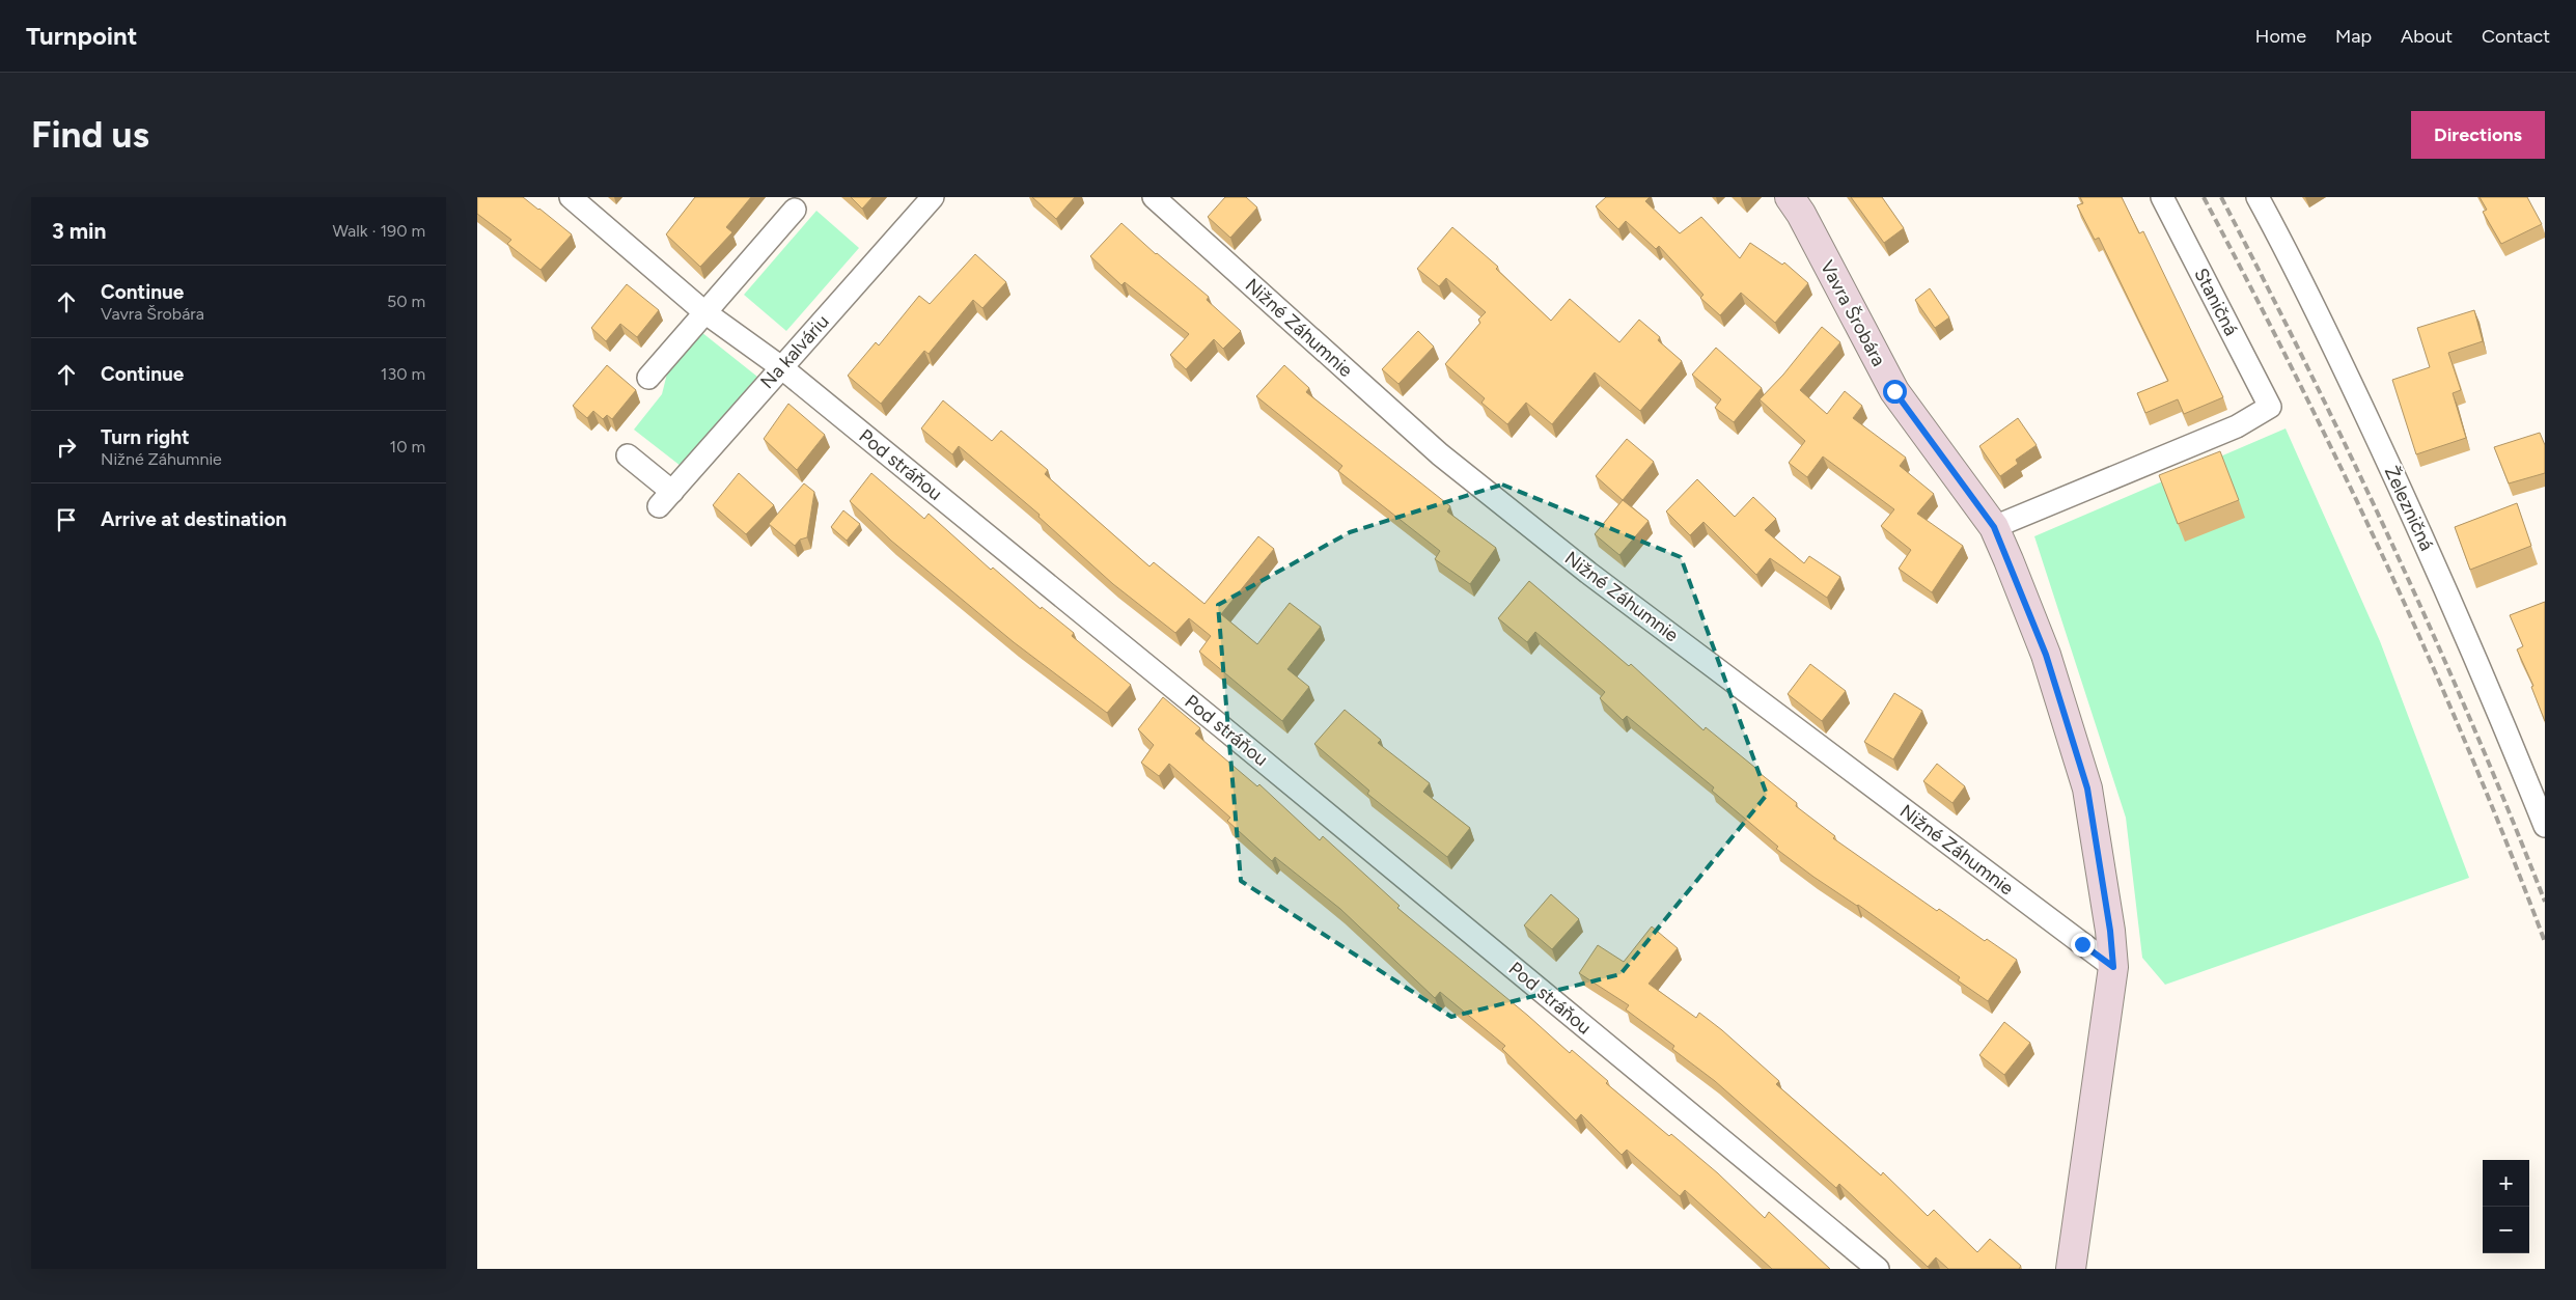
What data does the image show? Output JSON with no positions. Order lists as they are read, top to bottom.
{
  "streets": {
    "street": [
      "Staničná",
      "Vavra Šrobára",
      "Nižné Záhumnie",
      "Na kalváriu",
      "Pod stráňou",
      "Železničná"
    ]
  },
  "crossings": [
    ["Staničná", "Vavra Šrobára"],
    ["Vavra Šrobára", "Nižné Záhumnie"],
    ["Na kalváriu", "Pod stráňou"]
  ],
  "page": {
    "header": "Turnpoint",
    "nav": [
      "Home",
      "Map",
      "About",
      "Contact"
    ],
    "buttons": "Directions",
    "title": "Find us",
    "heading": ["3 min", "Walk · 190 m"],
    "list": [
      ["Continue", "Vavra Šrobára", "50 m"],
      ["Continue", "130 m"],
      ["Turn right", "Nižné Záhumnie", "10 m"],
      "Arrive at destination"
    ],
    "map_buttons": ["+", "−"]
  }
}
